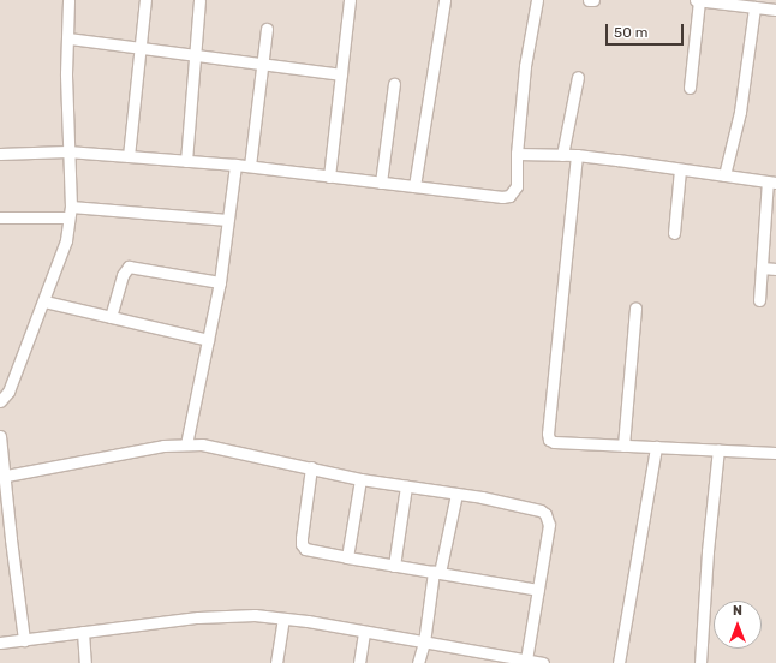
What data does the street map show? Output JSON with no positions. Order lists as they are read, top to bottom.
{
  "scale_bar": "50 m",
  "north": "top"
}
